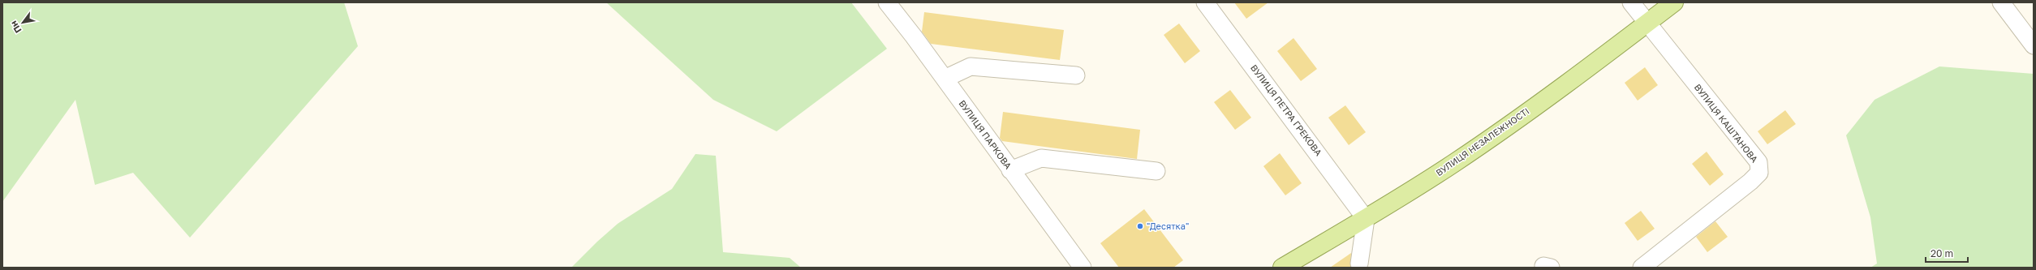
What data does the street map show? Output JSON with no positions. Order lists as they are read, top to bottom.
{
  "streets": {
    "main road": ["ВУЛИЦЯ НЕЗАЛЕЖНОСТІ"],
    "street": ["ВУЛИЦЯ ПЕТРА ГРЕКОВА", "ВУЛИЦЯ КАШТАНОВА", "ВУЛИЦЯ ПАРКОВА"]
  },
  "crossings": [
    ["ВУЛИЦЯ ПЕТРА ГРЕКОВА", "ВУЛИЦЯ НЕЗАЛЕЖНОСТІ"],
    ["ВУЛИЦЯ КАШТАНОВА", "ВУЛИЦЯ НЕЗАЛЕЖНОСТІ"]
  ],
  "places": ["\"Десятка\""],
  "scale_bar": "20 m",
  "north": "bottom left"
}
